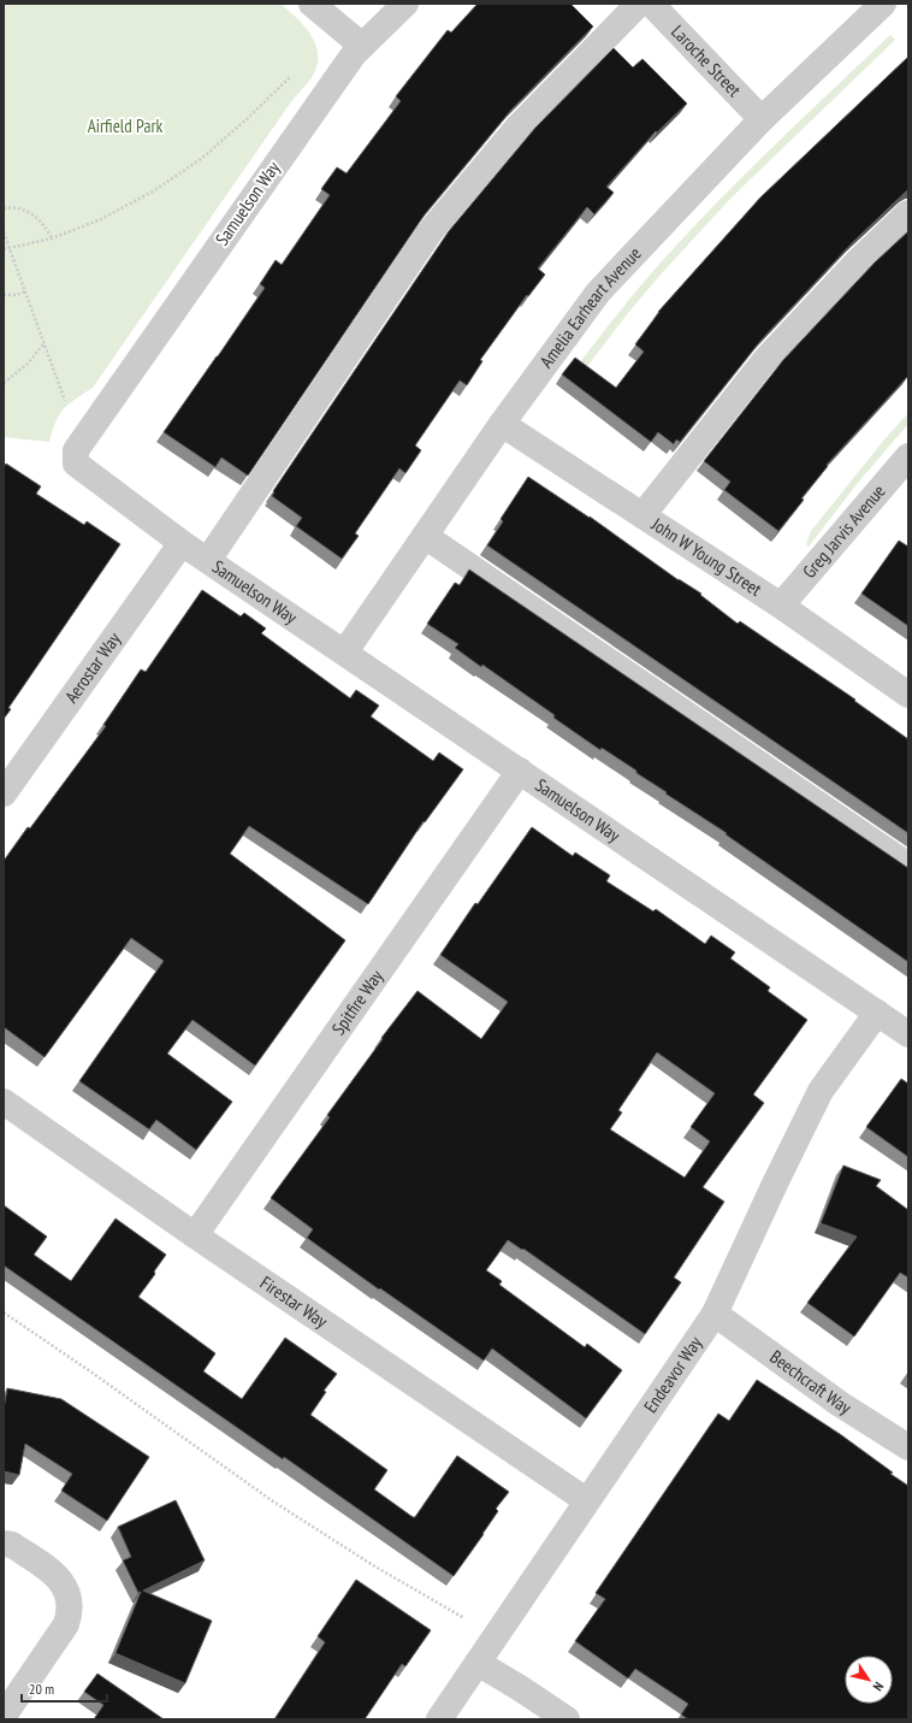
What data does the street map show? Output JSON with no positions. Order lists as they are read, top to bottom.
{
  "streets": {
    "street": [
      "Laroche Street",
      "Samuelson Way",
      "Amelia Earheart Avenue",
      "Greg Jarvis Avenue",
      "John W Young Street",
      "Aerostar Way",
      "Spitfire Way",
      "Firestar Way",
      "Endeavor Way",
      "Beechcraft Way"
    ]
  },
  "crossings": [
    ["Laroche Street", "Amelia Earheart Avenue"],
    ["Samuelson Way", "Amelia Earheart Avenue"],
    ["Samuelson Way", "Aerostar Way"],
    ["Samuelson Way", "Spitfire Way"],
    ["Samuelson Way", "Endeavor Way"],
    ["Amelia Earheart Avenue", "John W Young Street"],
    ["Greg Jarvis Avenue", "John W Young Street"],
    ["Spitfire Way", "Firestar Way"],
    ["Firestar Way", "Endeavor Way"],
    ["Endeavor Way", "Beechcraft Way"]
  ],
  "parks": ["Airfield Park"],
  "scale_bar": "20 m",
  "north": "bottom right"
}
